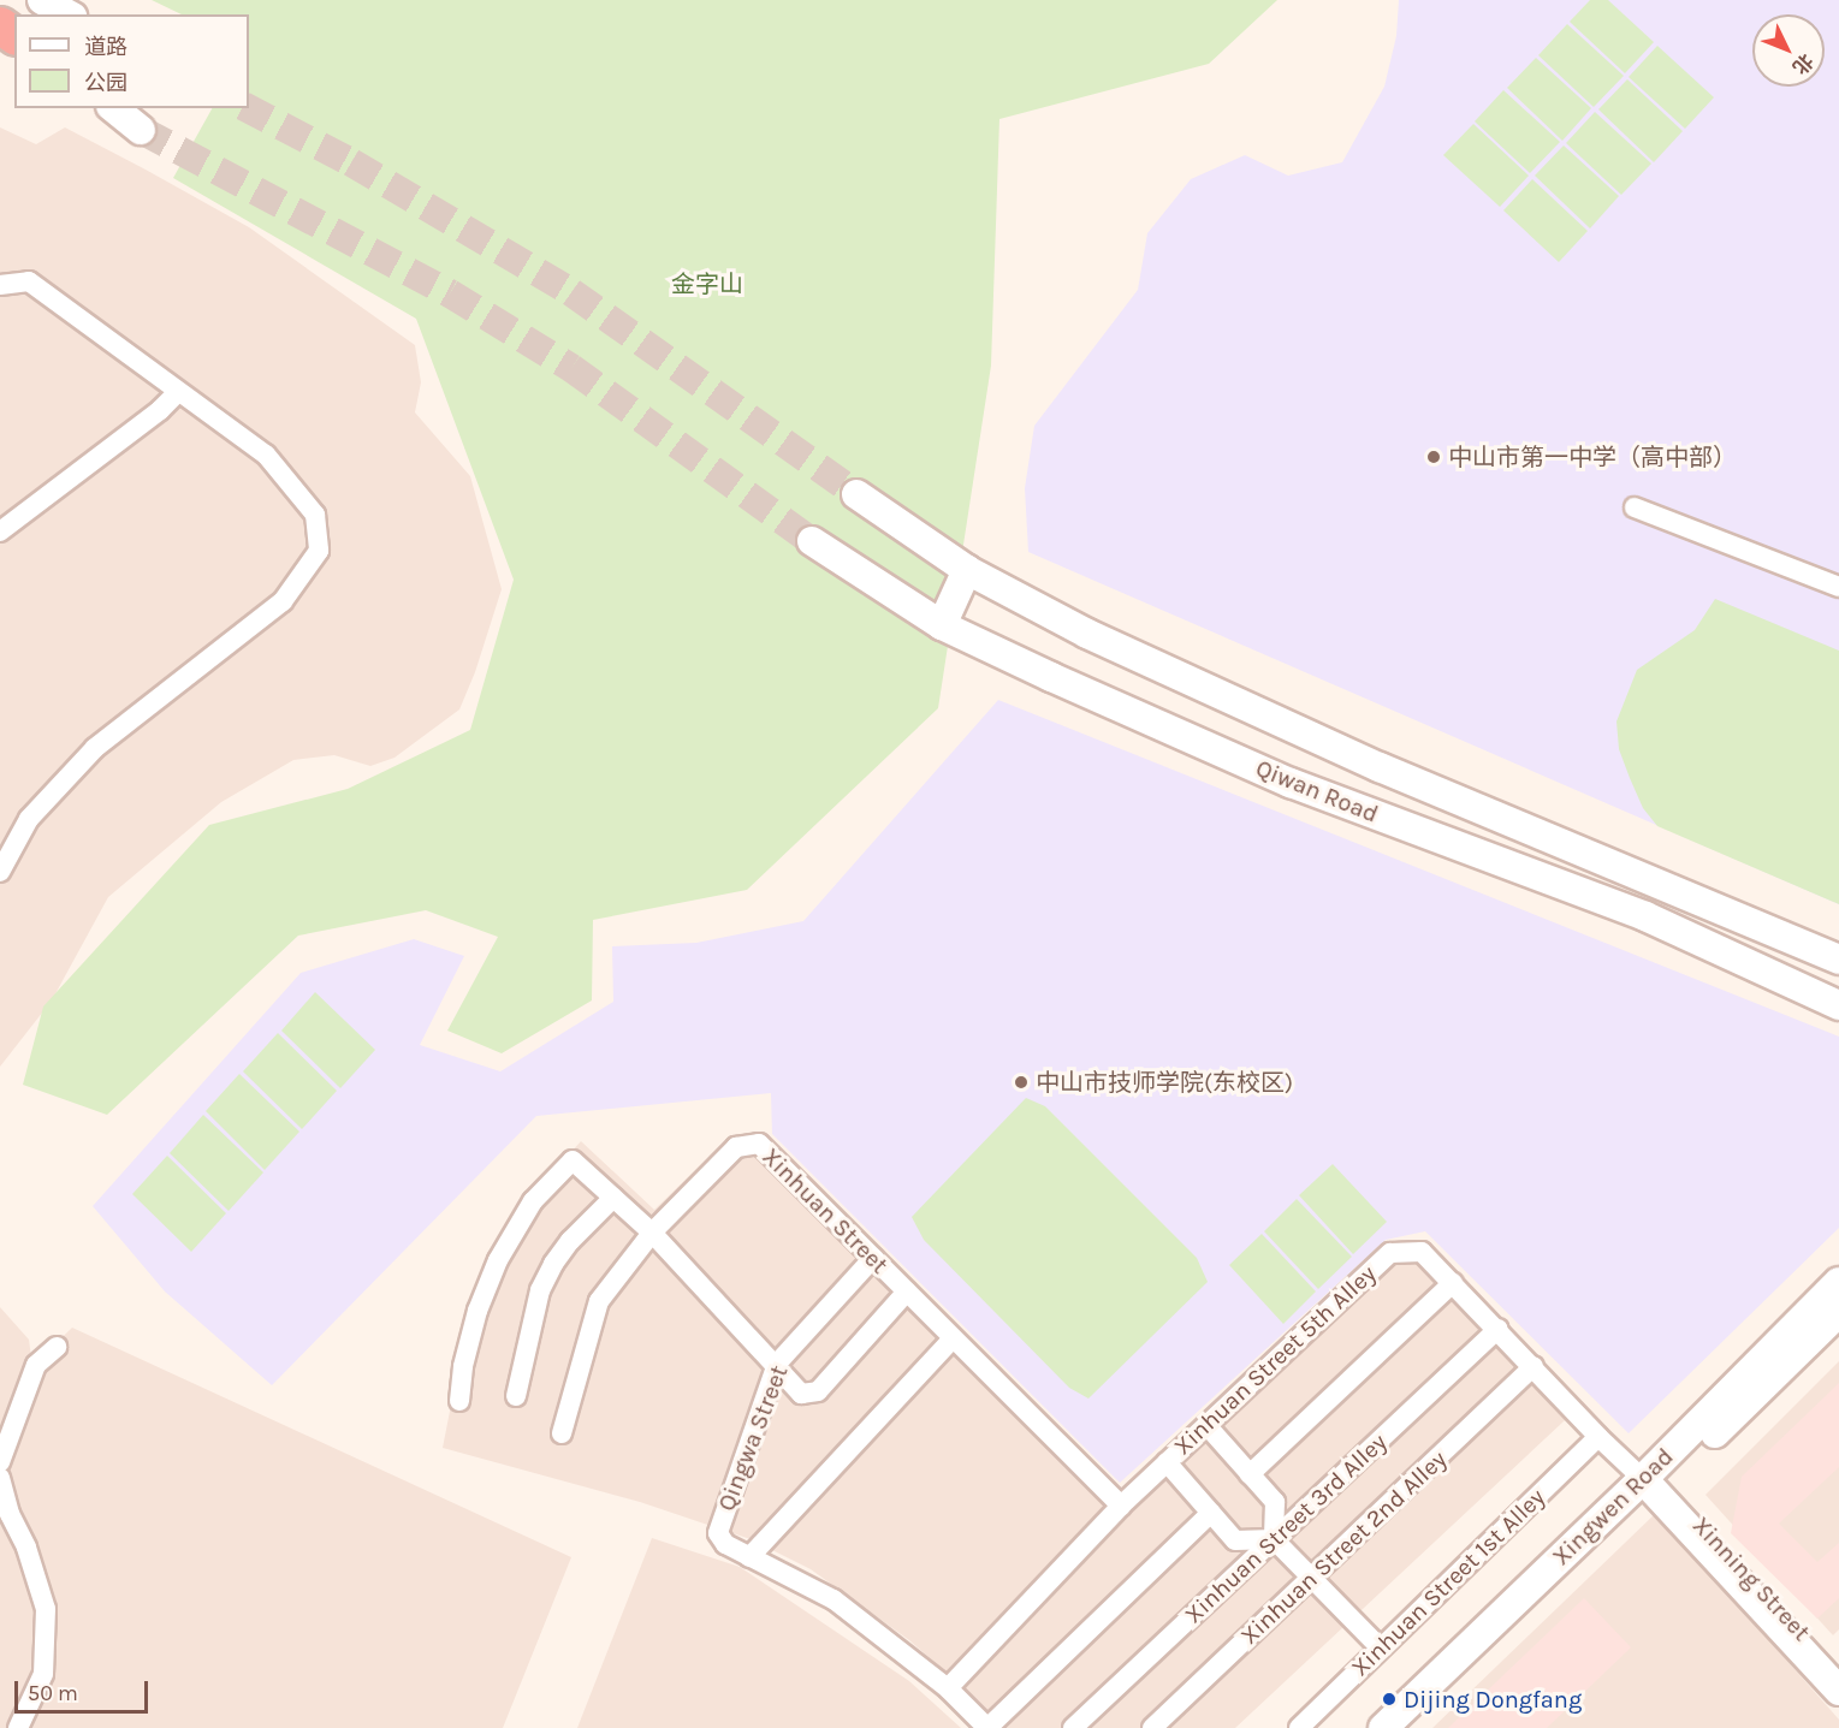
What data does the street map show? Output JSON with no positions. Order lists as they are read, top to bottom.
{
  "streets": {
    "main road": ["Qiwan Road", "Xingwen Road", "Xinning Street"],
    "street": [
      "Xinhuan Street",
      "Xinhuan Street 5th Alley",
      "Qingwa Street",
      "Xinhuan Street 3rd Alley",
      "Xinhuan Street 2nd Alley",
      "Xinhuan Street 1st Alley"
    ]
  },
  "crossings": [
    ["Xinhuan Street", "Xinhuan Street 5th Alley"],
    ["Xinhuan Street", "Qingwa Street"],
    ["Xinhuan Street 5th Alley", "Qingwa Street"],
    ["Xinhuan Street 5th Alley", "Xingwen Road"],
    ["Xinhuan Street 5th Alley", "Xinhuan Street 3rd Alley"],
    ["Xinhuan Street 5th Alley", "Xinhuan Street 2nd Alley"],
    ["Xinhuan Street 5th Alley", "Xinning Street"],
    ["Xinhuan Street 5th Alley", "Xinhuan Street 1st Alley"],
    ["Xingwen Road", "Xinning Street"]
  ],
  "parks": ["金字山"],
  "places": ["中山市第一中学（高中部）", "中山市技师学院(东校区)", "Dijing Dongfang"],
  "legend": ["道路", "公园"],
  "scale_bar": "50 m",
  "north": "bottom right"
}
